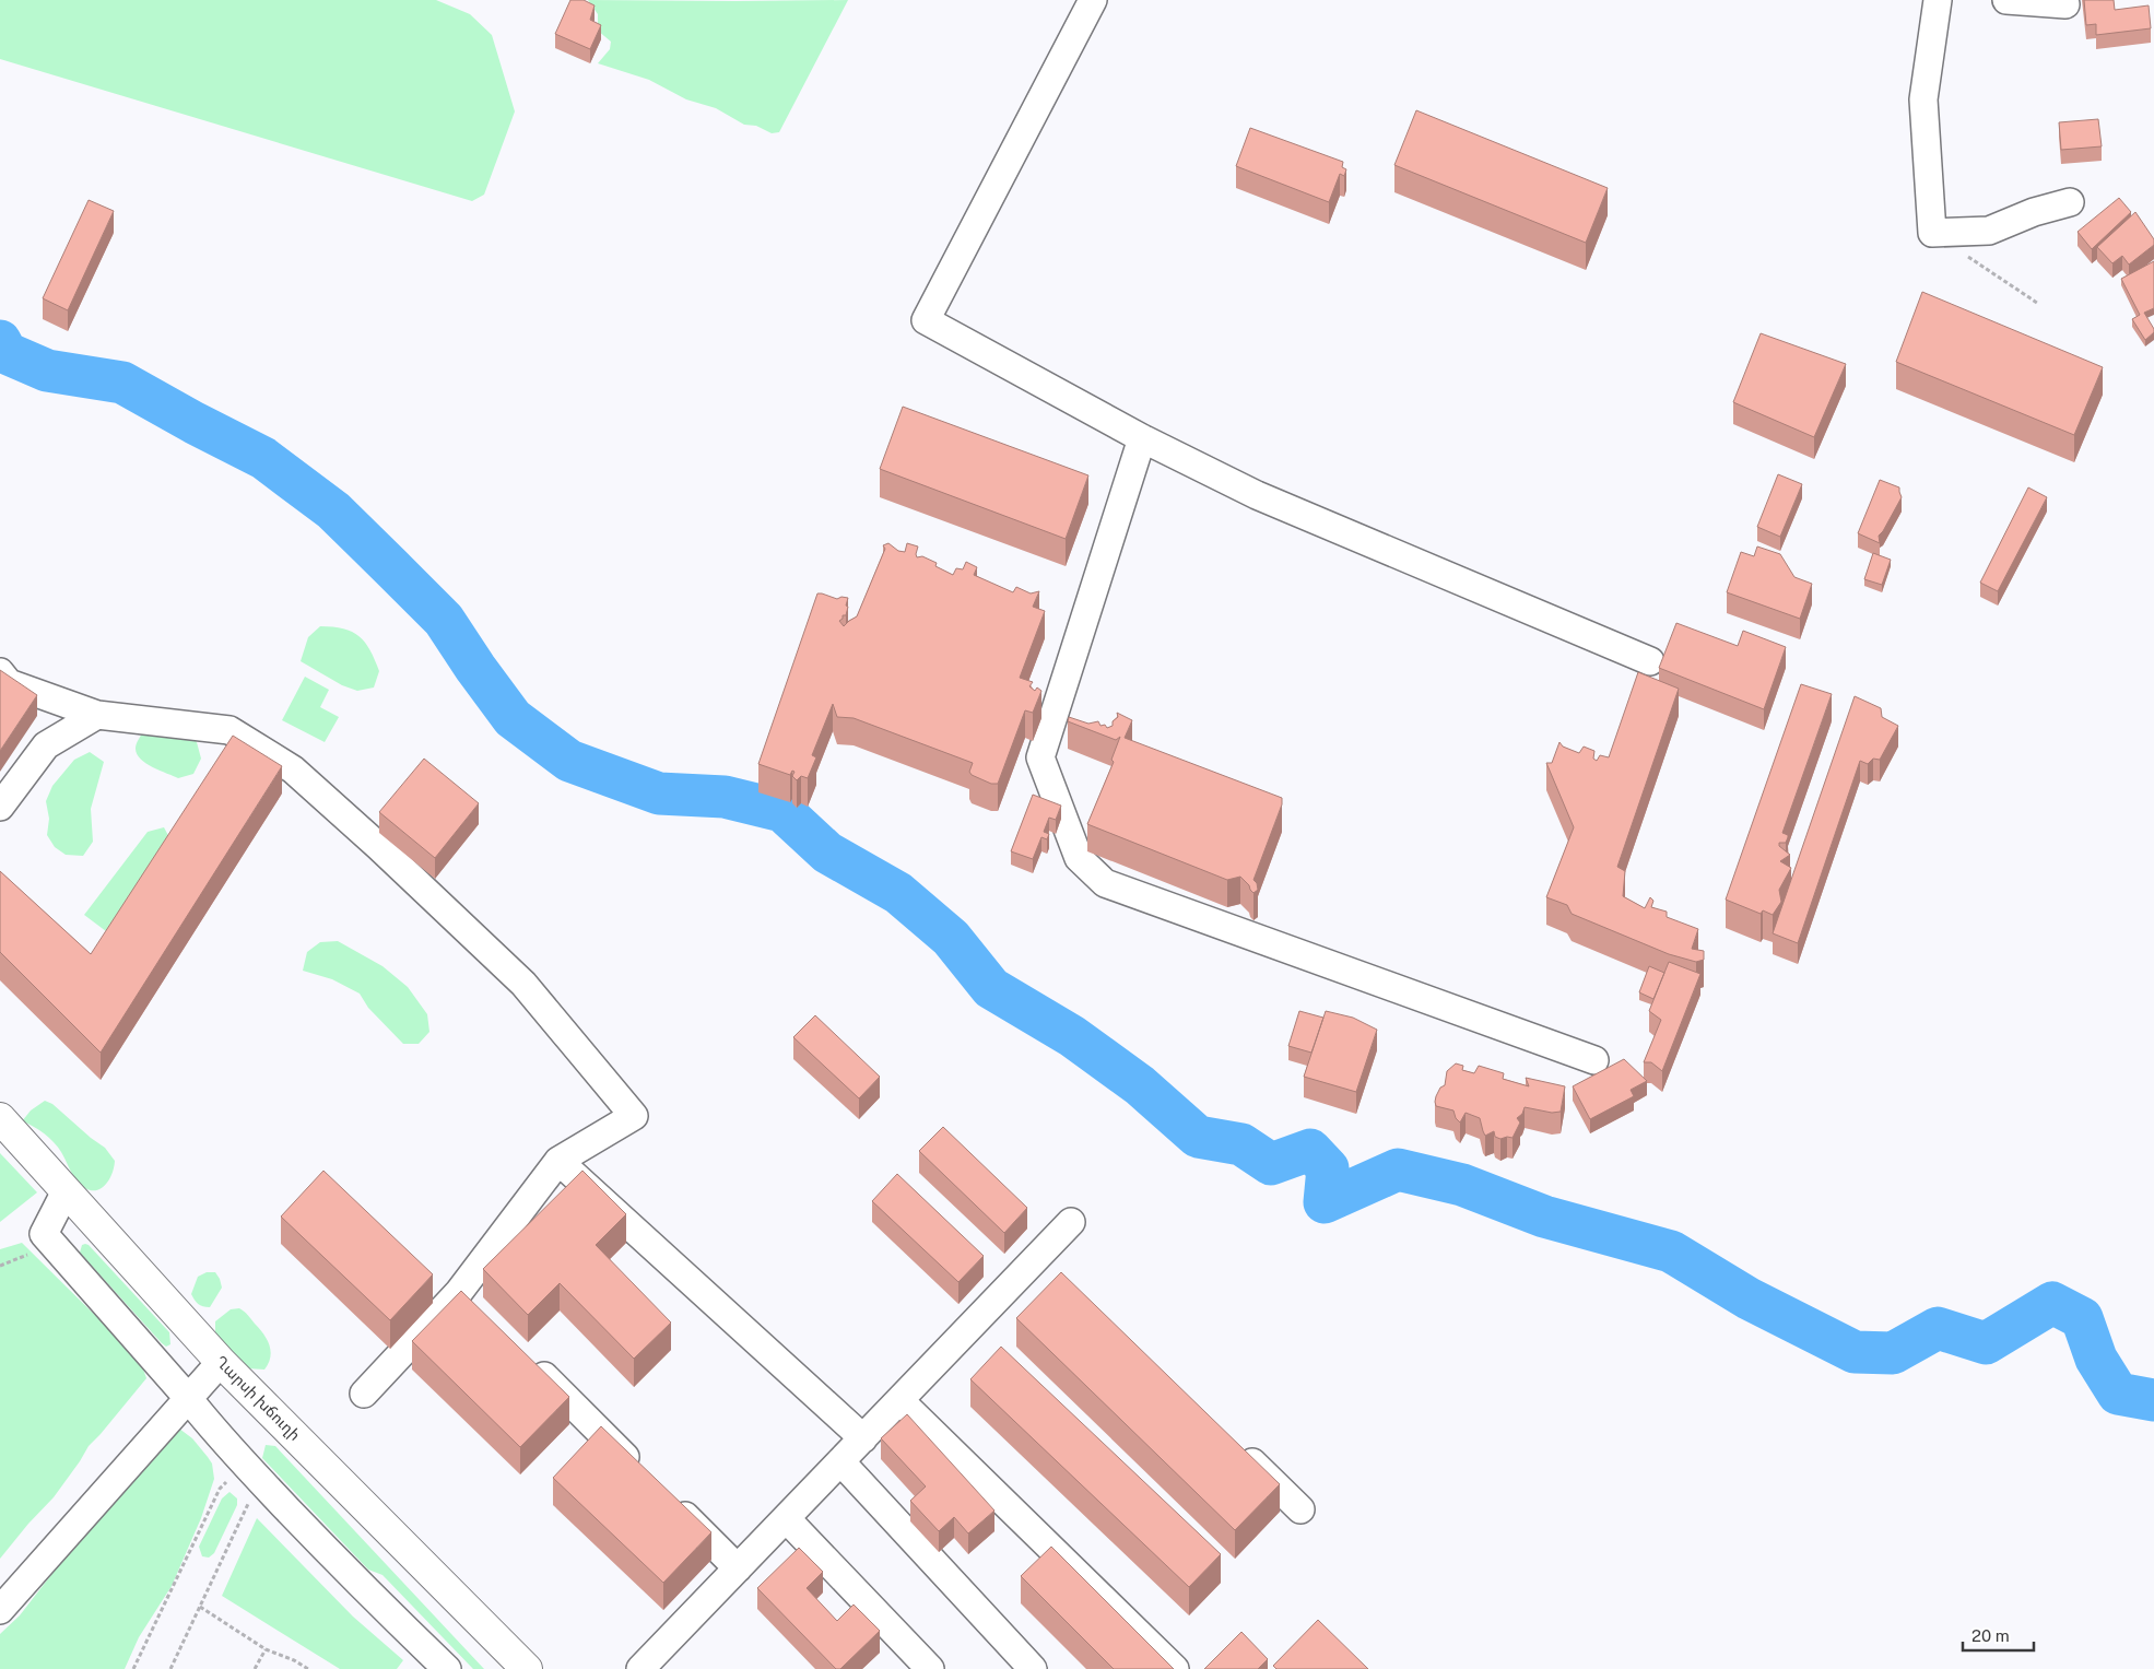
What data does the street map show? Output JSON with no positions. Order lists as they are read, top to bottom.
{
  "streets": {
    "main road": ["Ղարսի խճուղի"]
  },
  "scale_bar": "20 m"
}
